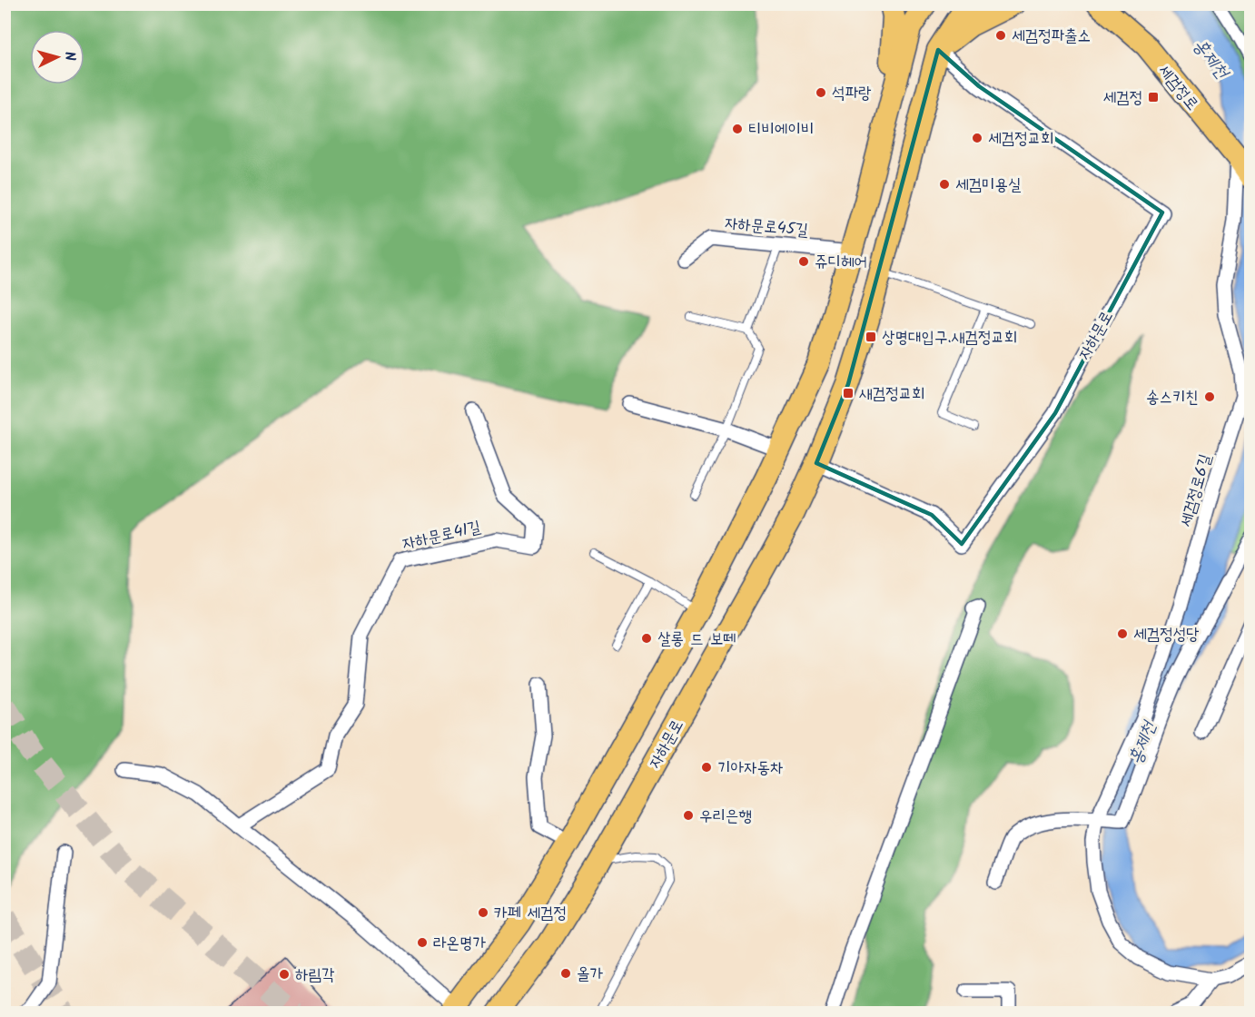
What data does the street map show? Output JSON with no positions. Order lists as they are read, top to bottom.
{
  "streets": {
    "main road": ["세검정로", "자하문로"],
    "street": ["자하문로45길", "세검정로6길", "자하문로41길"]
  },
  "crossings": [
    ["세검정로", "세검정로6길"]
  ],
  "water": ["홍제천"],
  "places": {
    "other": [
      "세검정파출소",
      "석파랑",
      "티비에이비",
      "세검정교회",
      "세검미용실",
      "쥬디헤어",
      "송스키친",
      "세검정성당",
      "살롱 드 보떼",
      "기아자동차",
      "우리은행",
      "카페 세검정",
      "라온명가",
      "올가",
      "하림각"
    ],
    "transit": ["세검정", "상명대입구.새검정교회", "새검정교회"]
  },
  "north": "right"
}
